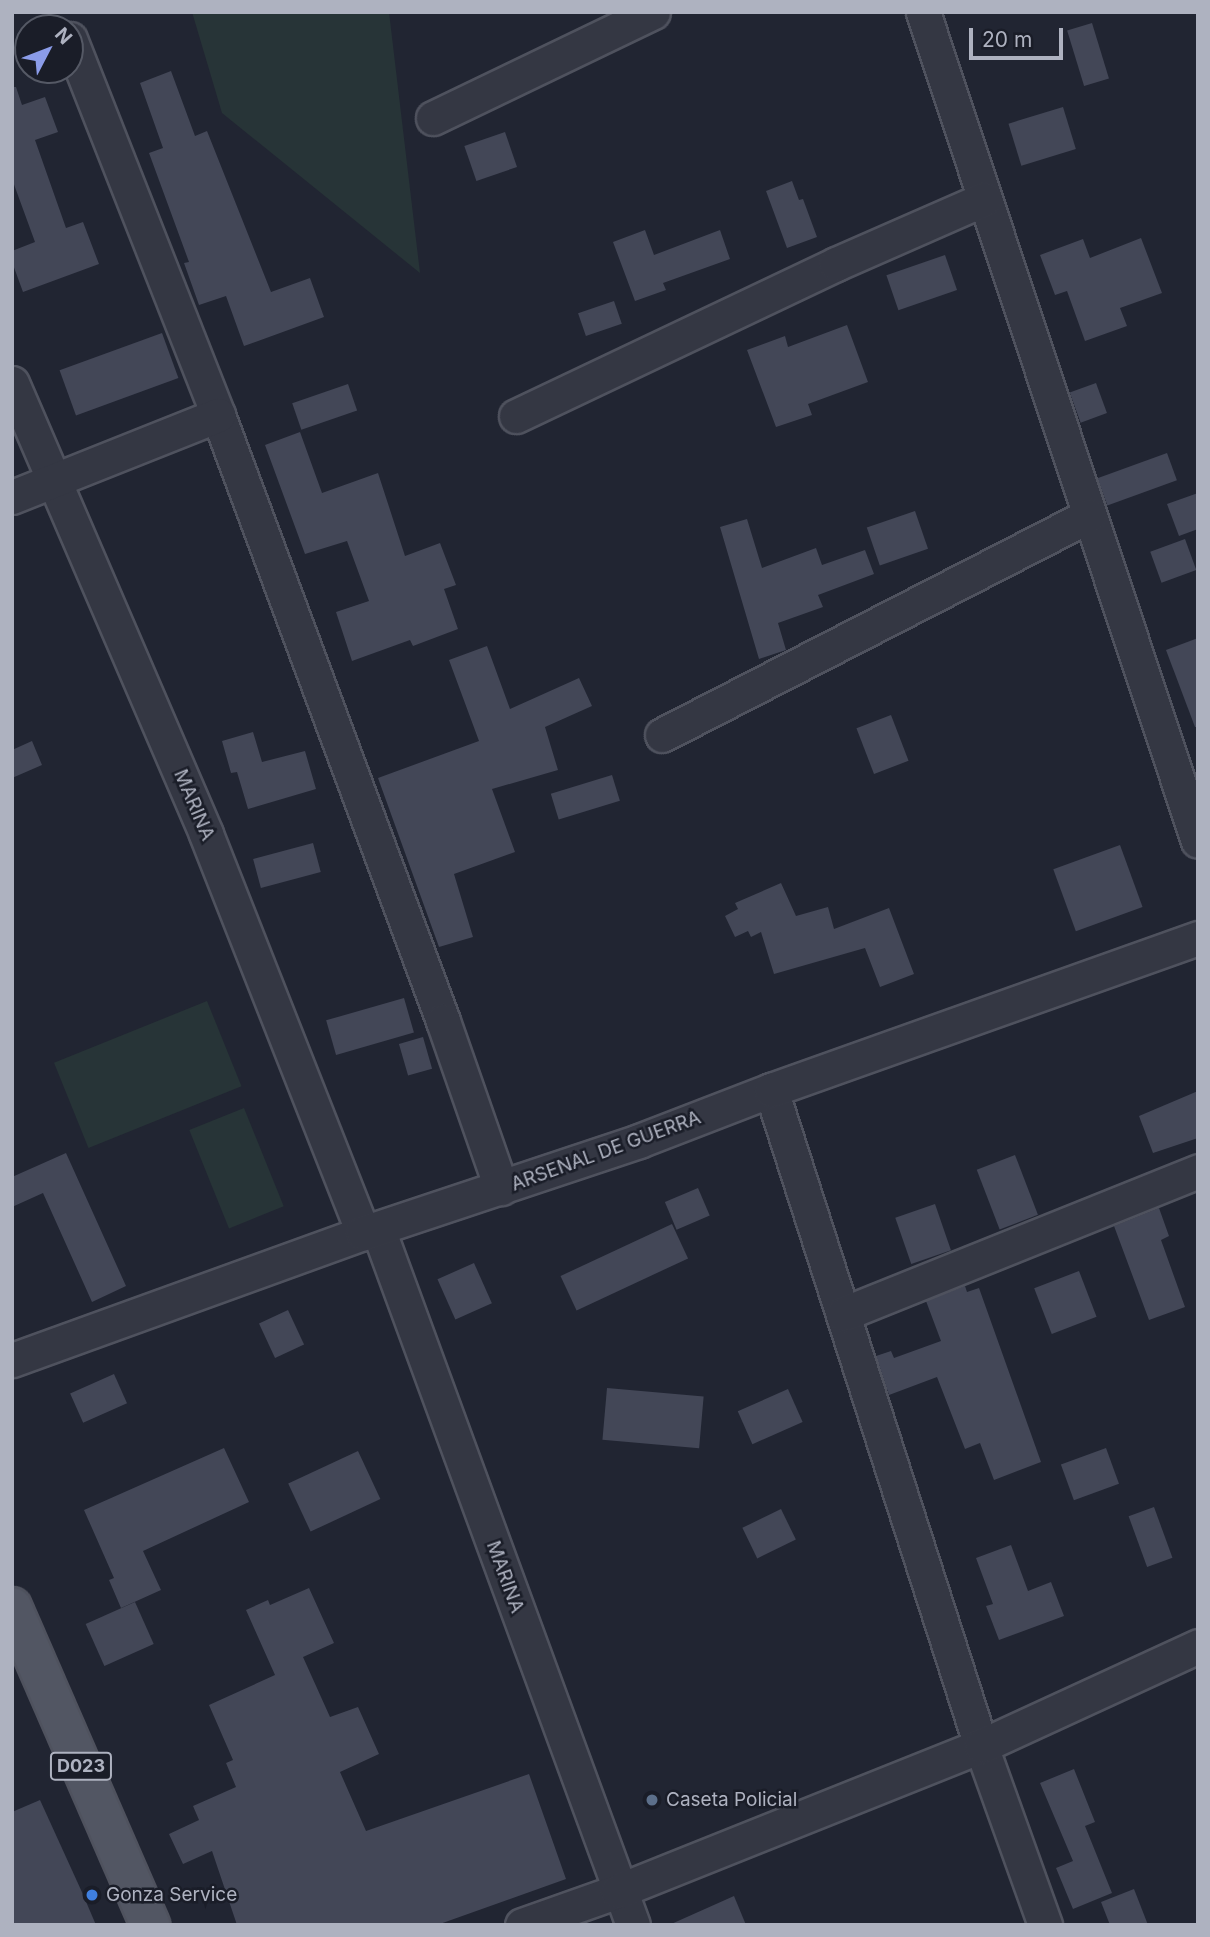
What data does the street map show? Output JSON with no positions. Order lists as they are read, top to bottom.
{
  "streets": {
    "main road": ["D023"],
    "street": ["MARINA", "ARSENAL DE GUERRA"]
  },
  "crossings": [
    ["MARINA", "ARSENAL DE GUERRA"]
  ],
  "places": ["Caseta Policial", "Gonza Service"],
  "scale_bar": "20 m",
  "north": "top right"
}
